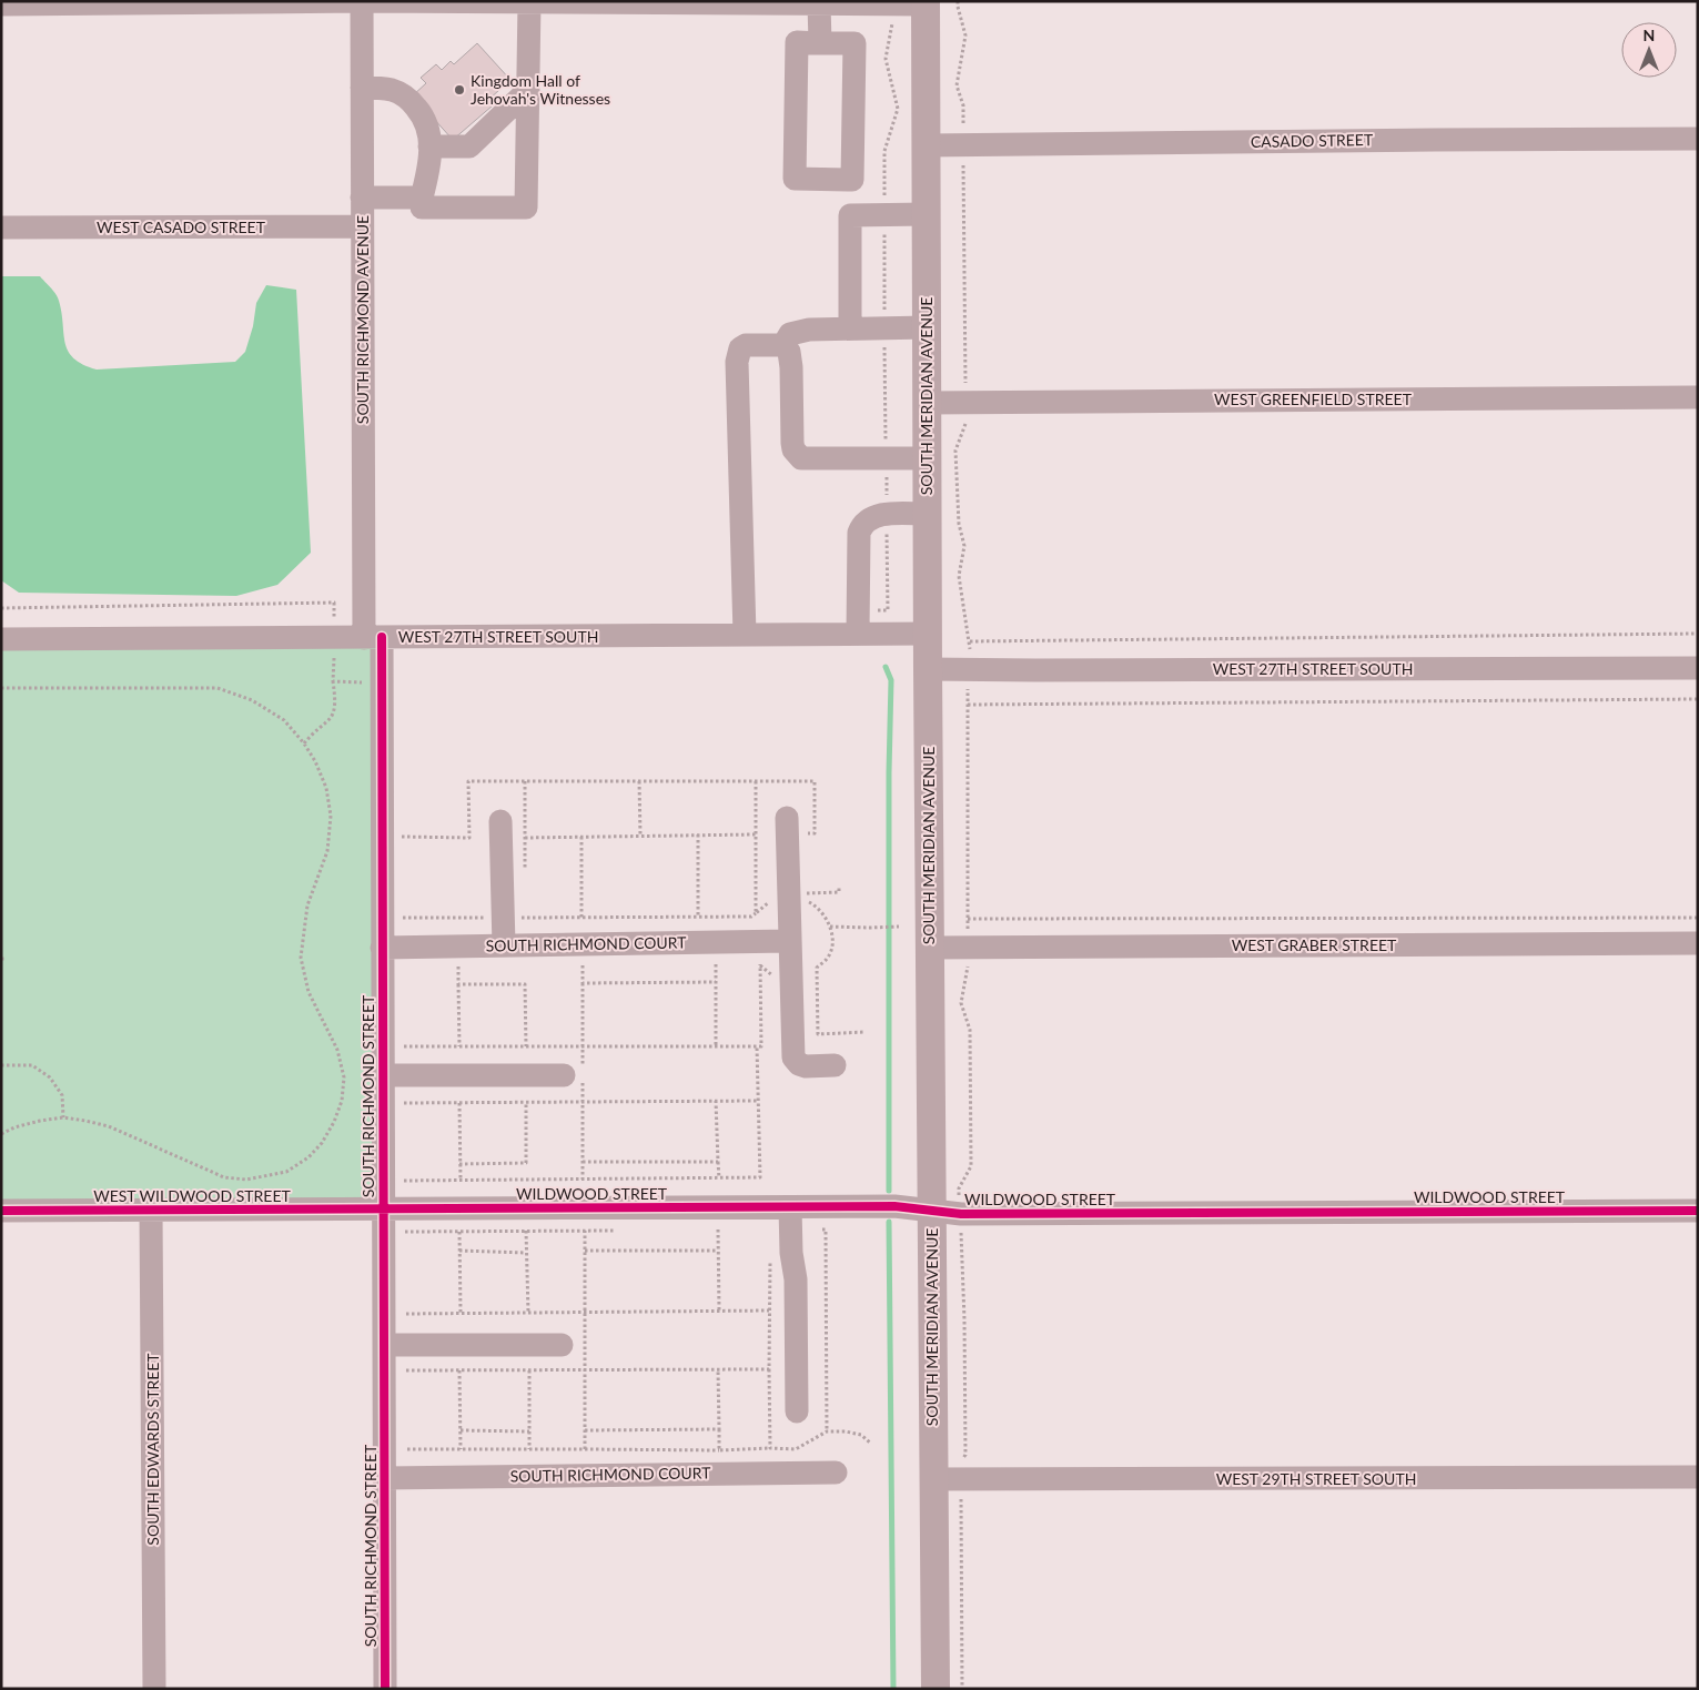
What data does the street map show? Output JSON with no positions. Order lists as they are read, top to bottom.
{
  "streets": {
    "main road": ["SOUTH MERIDIAN AVENUE"],
    "street": [
      "CASADO STREET",
      "WEST CASADO STREET",
      "SOUTH RICHMOND AVENUE",
      "WEST GREENFIELD STREET",
      "WEST 27TH STREET SOUTH",
      "SOUTH RICHMOND COURT",
      "WEST GRABER STREET",
      "SOUTH RICHMOND STREET",
      "WILDWOOD STREET",
      "WEST WILDWOOD STREET",
      "SOUTH EDWARDS STREET",
      "WEST 29TH STREET SOUTH"
    ]
  },
  "crossings": [
    ["CASADO STREET", "SOUTH MERIDIAN AVENUE"],
    ["WEST CASADO STREET", "SOUTH RICHMOND AVENUE"],
    ["SOUTH RICHMOND AVENUE", "WEST 27TH STREET SOUTH"],
    ["SOUTH RICHMOND AVENUE", "SOUTH RICHMOND STREET"],
    ["SOUTH MERIDIAN AVENUE", "WEST GREENFIELD STREET"],
    ["SOUTH MERIDIAN AVENUE", "WEST 27TH STREET SOUTH"],
    ["SOUTH MERIDIAN AVENUE", "WEST GRABER STREET"],
    ["SOUTH MERIDIAN AVENUE", "WILDWOOD STREET"],
    ["SOUTH MERIDIAN AVENUE", "WEST 29TH STREET SOUTH"],
    ["WEST 27TH STREET SOUTH", "SOUTH RICHMOND STREET"],
    ["SOUTH RICHMOND COURT", "SOUTH RICHMOND STREET"],
    ["SOUTH RICHMOND STREET", "WILDWOOD STREET"],
    ["SOUTH RICHMOND STREET", "WEST WILDWOOD STREET"],
    ["WILDWOOD STREET", "WEST WILDWOOD STREET"],
    ["WEST WILDWOOD STREET", "SOUTH EDWARDS STREET"]
  ],
  "places": ["Kingdom Hall of Jehovah's Witnesses"],
  "north": "top"
}
